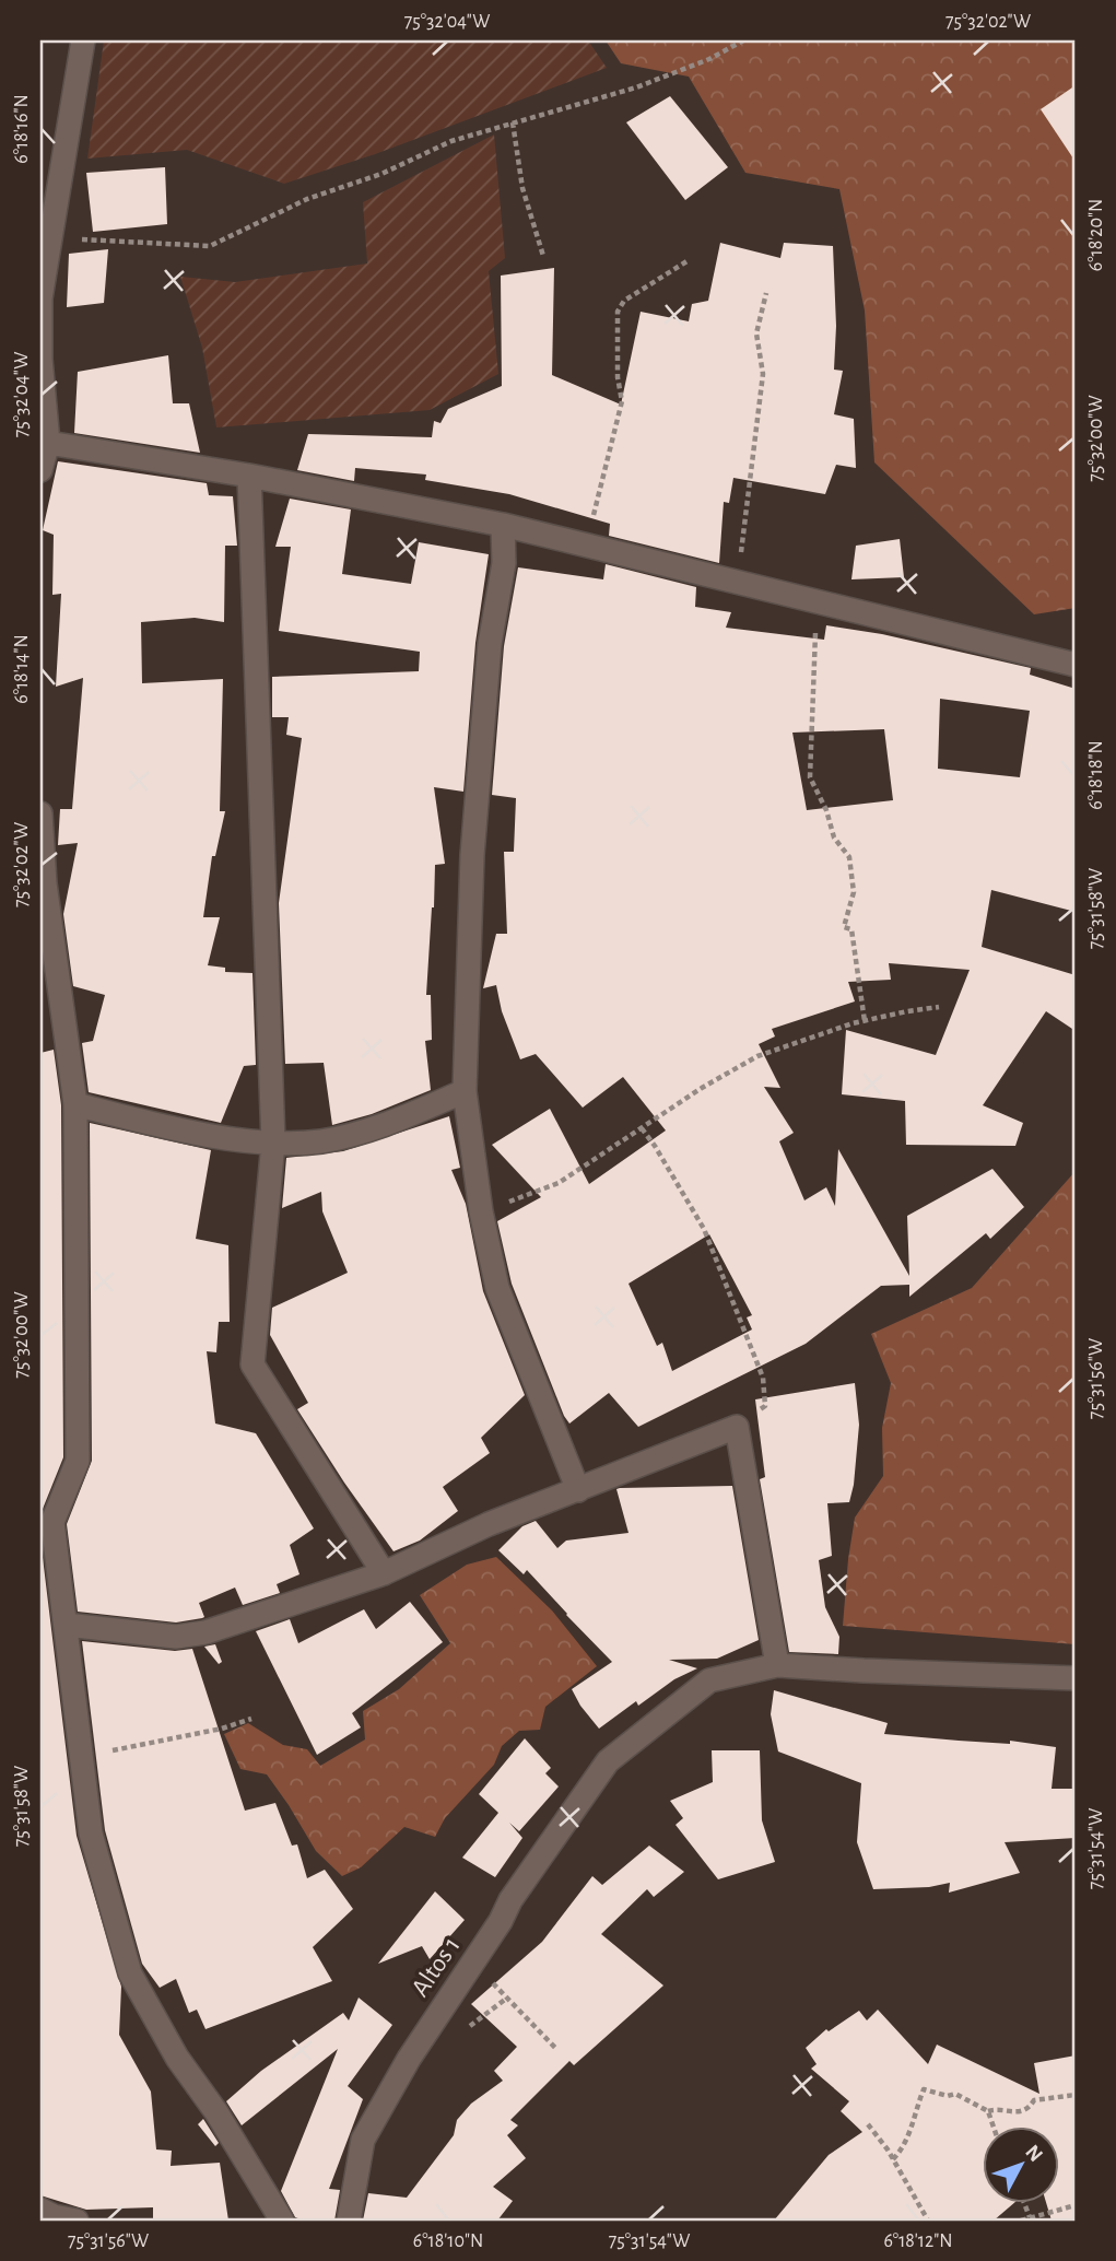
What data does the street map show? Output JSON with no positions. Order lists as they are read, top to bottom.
{
  "streets": {
    "street": ["Altos 1"]
  },
  "north": "top right",
  "coordinates": [
    "75°32'04\"W",
    "75°32'02\"W",
    "6°18'16\"N",
    "6°18'20\"N",
    "75°32'00\"W",
    "6°18'14\"N",
    "6°18'18\"N",
    "75°31'58\"W",
    "75°31'56\"W",
    "75°31'54\"W",
    "6°18'10\"N",
    "6°18'12\"N"
  ]
}
